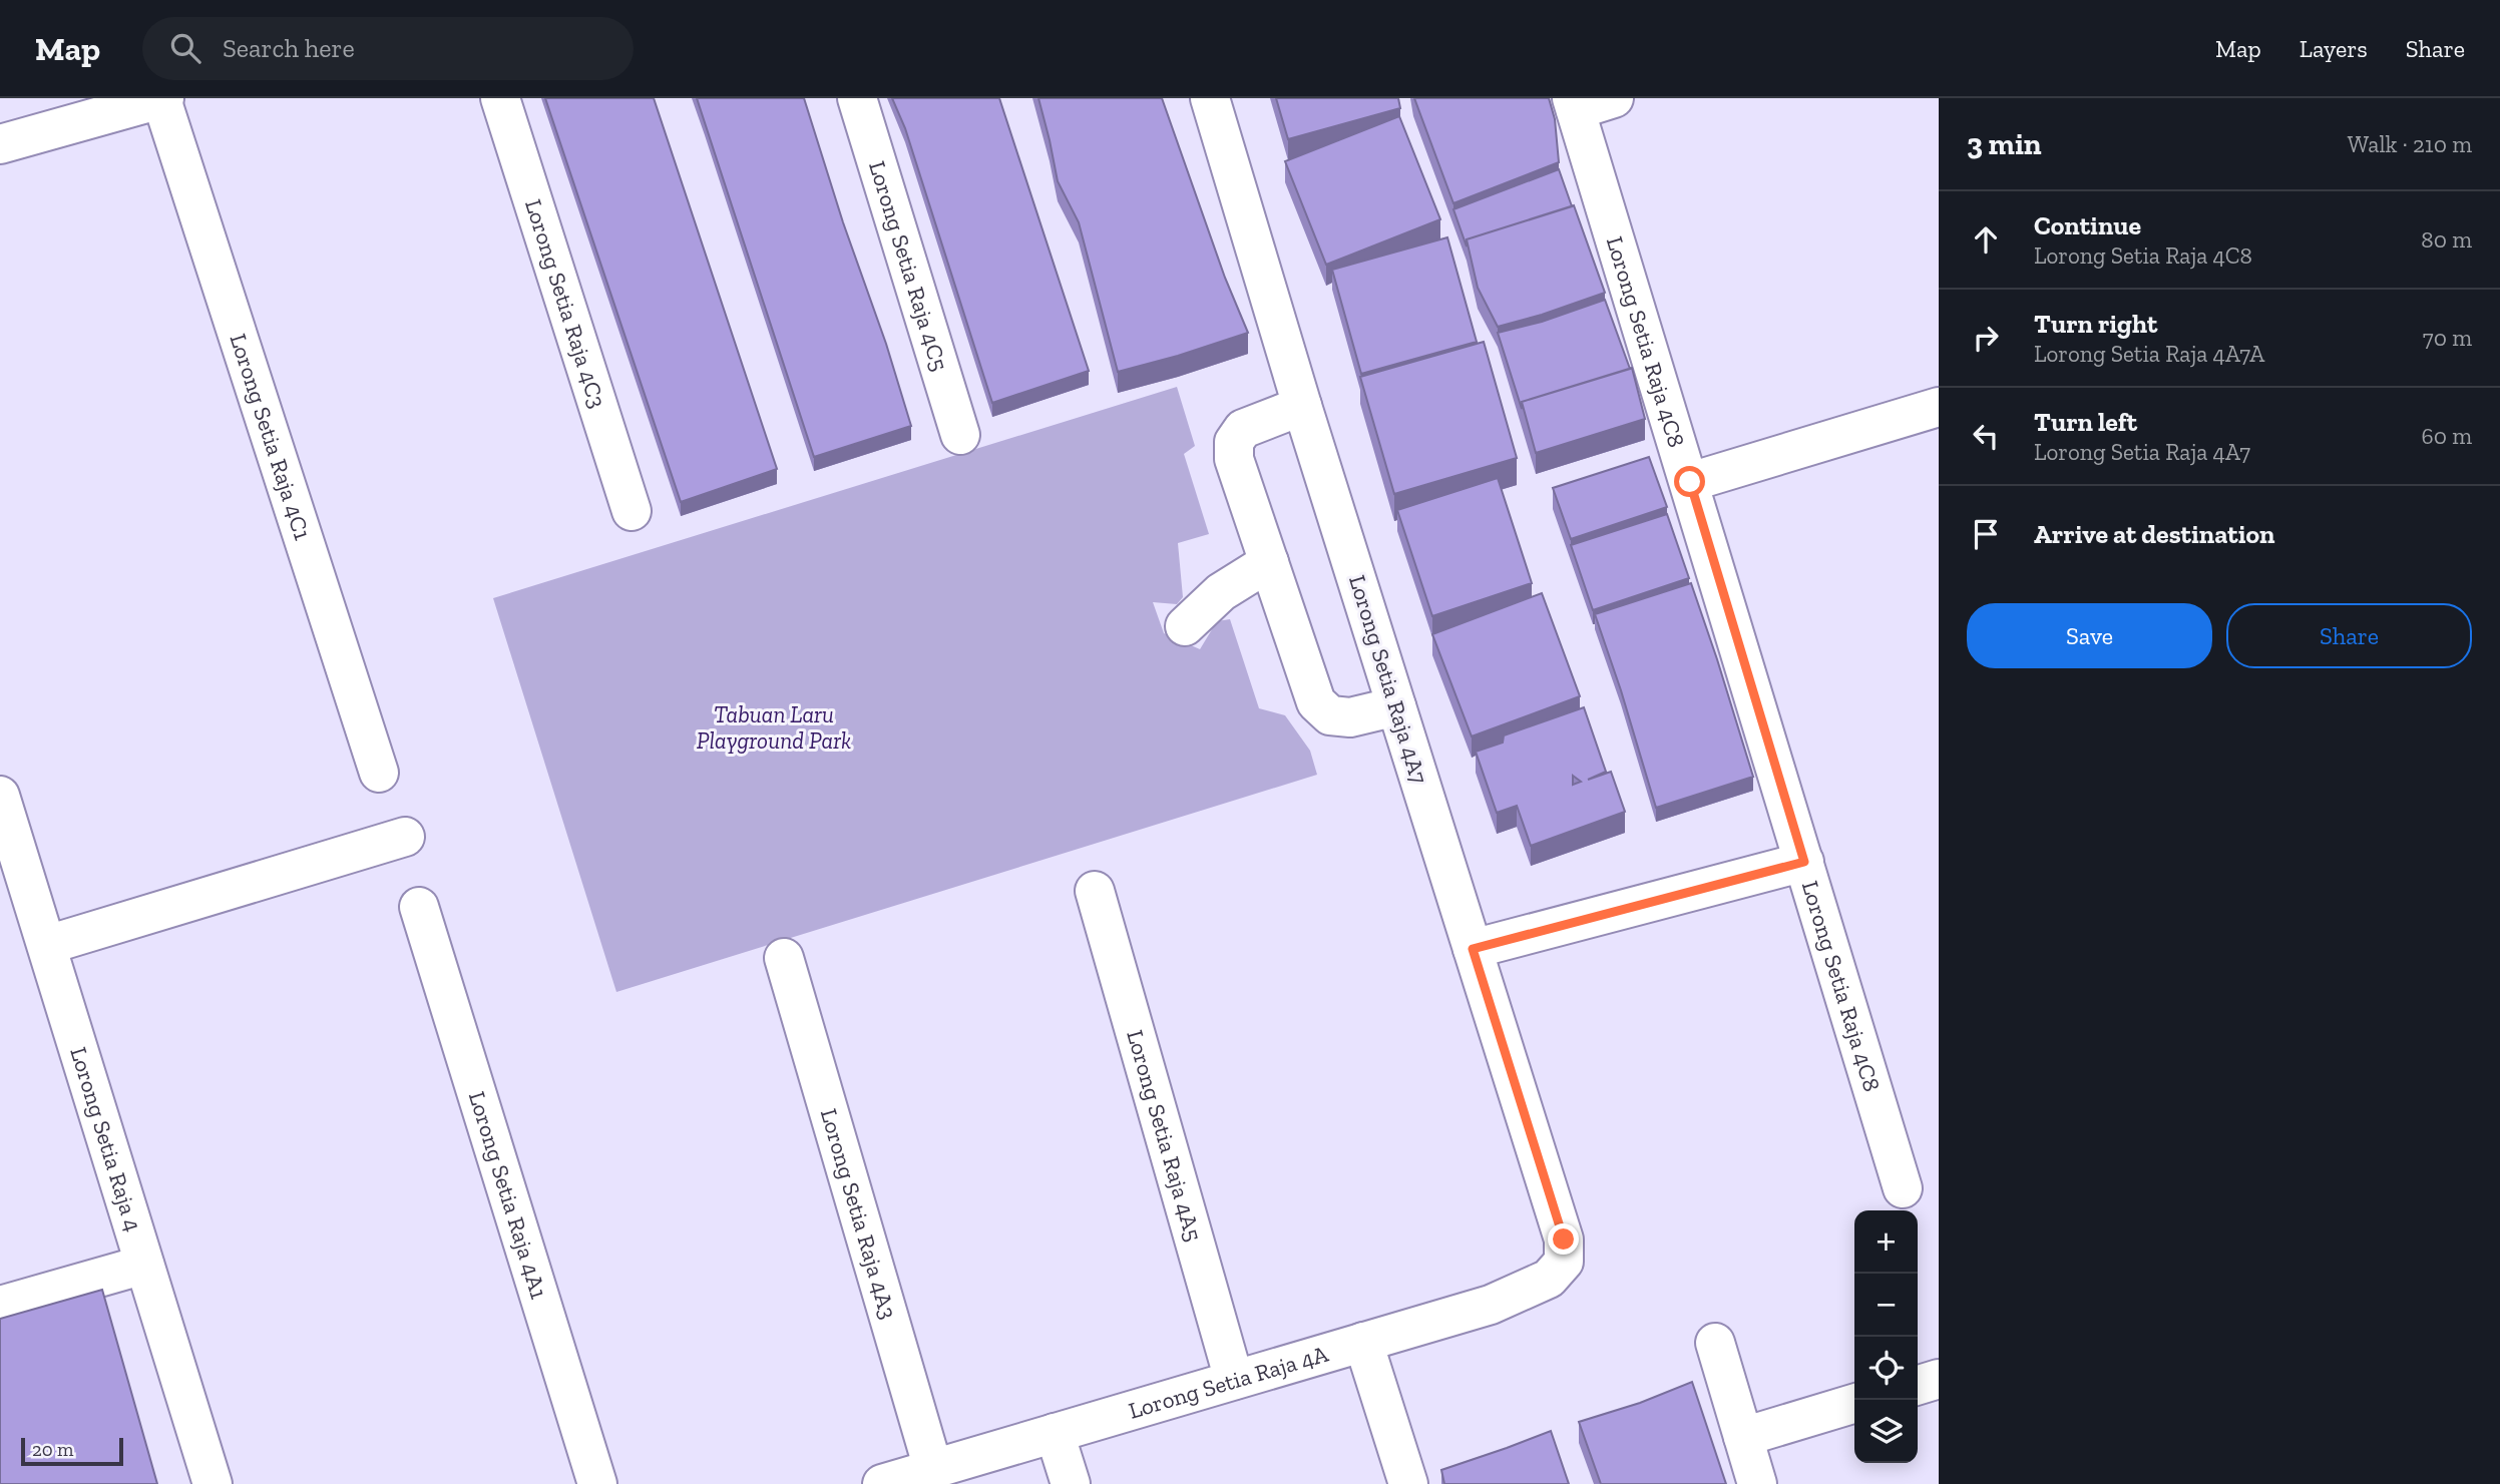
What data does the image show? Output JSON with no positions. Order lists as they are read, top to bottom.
{
  "streets": {
    "street": [
      "Lorong Setia Raja 4C5",
      "Lorong Setia Raja 4C3",
      "Lorong Setia Raja 4C8",
      "Lorong Setia Raja 4C1",
      "Lorong Setia Raja 4A7",
      "Lorong Setia Raja 4A5",
      "Lorong Setia Raja 4",
      "Lorong Setia Raja 4A1",
      "Lorong Setia Raja 4A3",
      "Lorong Setia Raja 4A"
    ]
  },
  "crossings": [
    ["Lorong Setia Raja 4A7", "Lorong Setia Raja 4A"],
    ["Lorong Setia Raja 4A5", "Lorong Setia Raja 4A"],
    ["Lorong Setia Raja 4A3", "Lorong Setia Raja 4A"]
  ],
  "parks": ["Tabuan Laru Playground Park"],
  "scale_bar": "20 m",
  "page": {
    "header": "Map",
    "search": "Search here",
    "nav": ["Map", "Layers", "Share"],
    "heading": ["3 min", "Walk · 210 m"],
    "list": [
      ["Continue", "Lorong Setia Raja 4C8", "80 m"],
      ["Turn right", "Lorong Setia Raja 4A7A", "70 m"],
      ["Turn left", "Lorong Setia Raja 4A7", "60 m"],
      "Arrive at destination"
    ],
    "buttons": ["Save", "Share"],
    "map_buttons": ["+", "−"],
    "scale": "20 m"
  }
}
